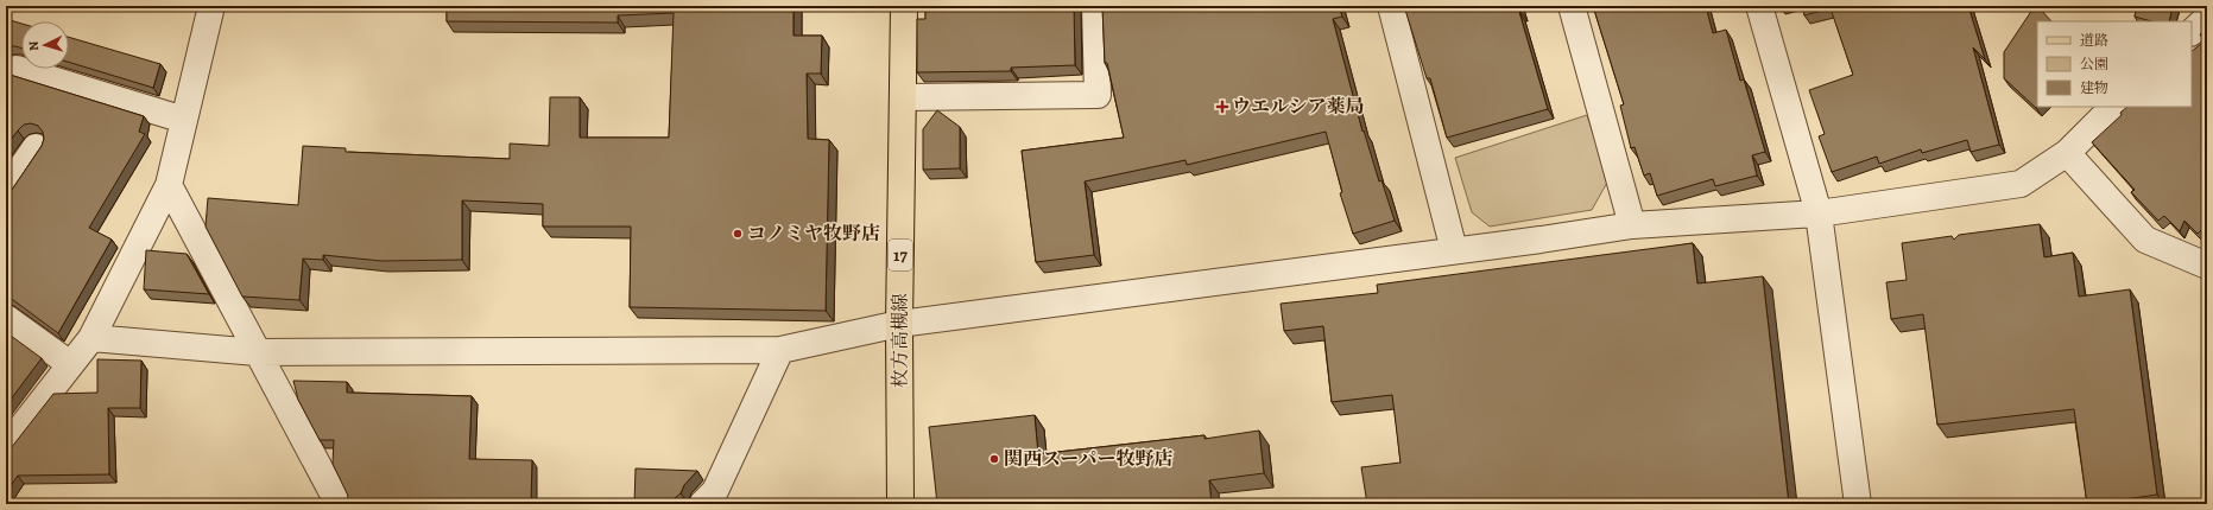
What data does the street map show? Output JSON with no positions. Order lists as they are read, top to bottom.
{
  "streets": {
    "main road": ["17", "枚方高槻線"]
  },
  "places": {
    "health": ["ウエルシア薬局"],
    "other": ["コノミヤ牧野店", "関西スーパー牧野店"]
  },
  "legend": ["道路", "公園", "建物"],
  "north": "left"
}
